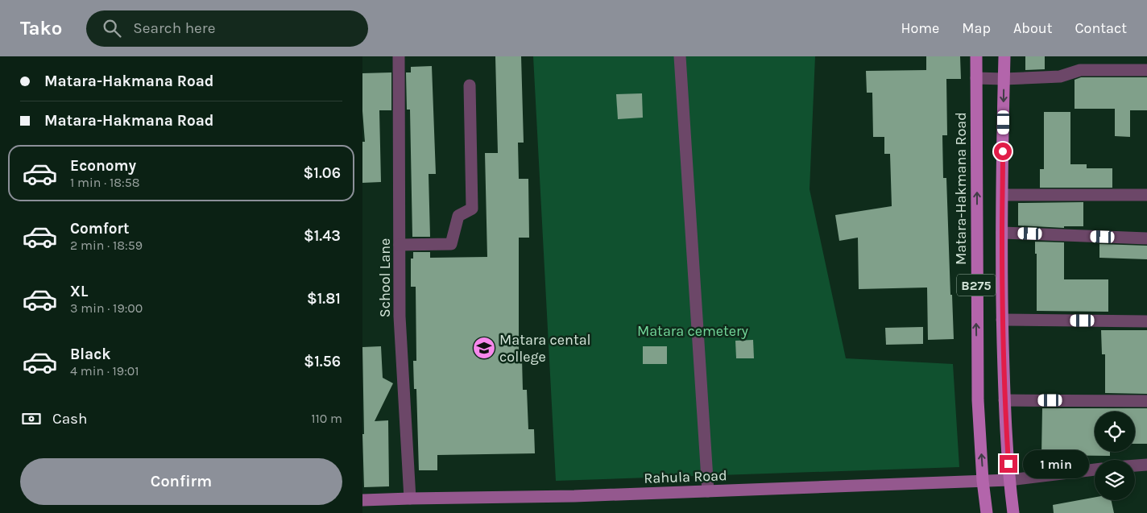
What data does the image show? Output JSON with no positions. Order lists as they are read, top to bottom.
{
  "streets": {
    "main road": ["Matara-Hakmana Road", "B275", "Rahula Road"],
    "street": ["School Lane"]
  },
  "crossings": [
    ["Matara-Hakmana Road", "Rahula Road"],
    ["School Lane", "Rahula Road"],
    ["B275", "Rahula Road"]
  ],
  "parks": ["Matara cemetery"],
  "places": {
    "school or university": ["Matara cental college"]
  },
  "page": {
    "header": "Tako",
    "search": "Search here",
    "nav": [
      "Home",
      "Map",
      "About",
      "Contact"
    ],
    "banner": ["Matara-Hakmana Road", "Matara-Hakmana Road"],
    "list": [
      {
        "name": "Economy",
        "note": "1 min · 18:58",
        "value": "$1.06"
      },
      {
        "name": "Comfort",
        "note": "2 min · 18:59",
        "value": "$1.43"
      },
      {
        "name": "XL",
        "note": "3 min · 19:00",
        "value": "$1.81"
      },
      {
        "name": "Black",
        "note": "4 min · 19:01",
        "value": "$1.56"
      }
    ],
    "pay": ["Cash", "110 m"],
    "buttons": "Confirm",
    "bubble": "1 min"
  }
}
